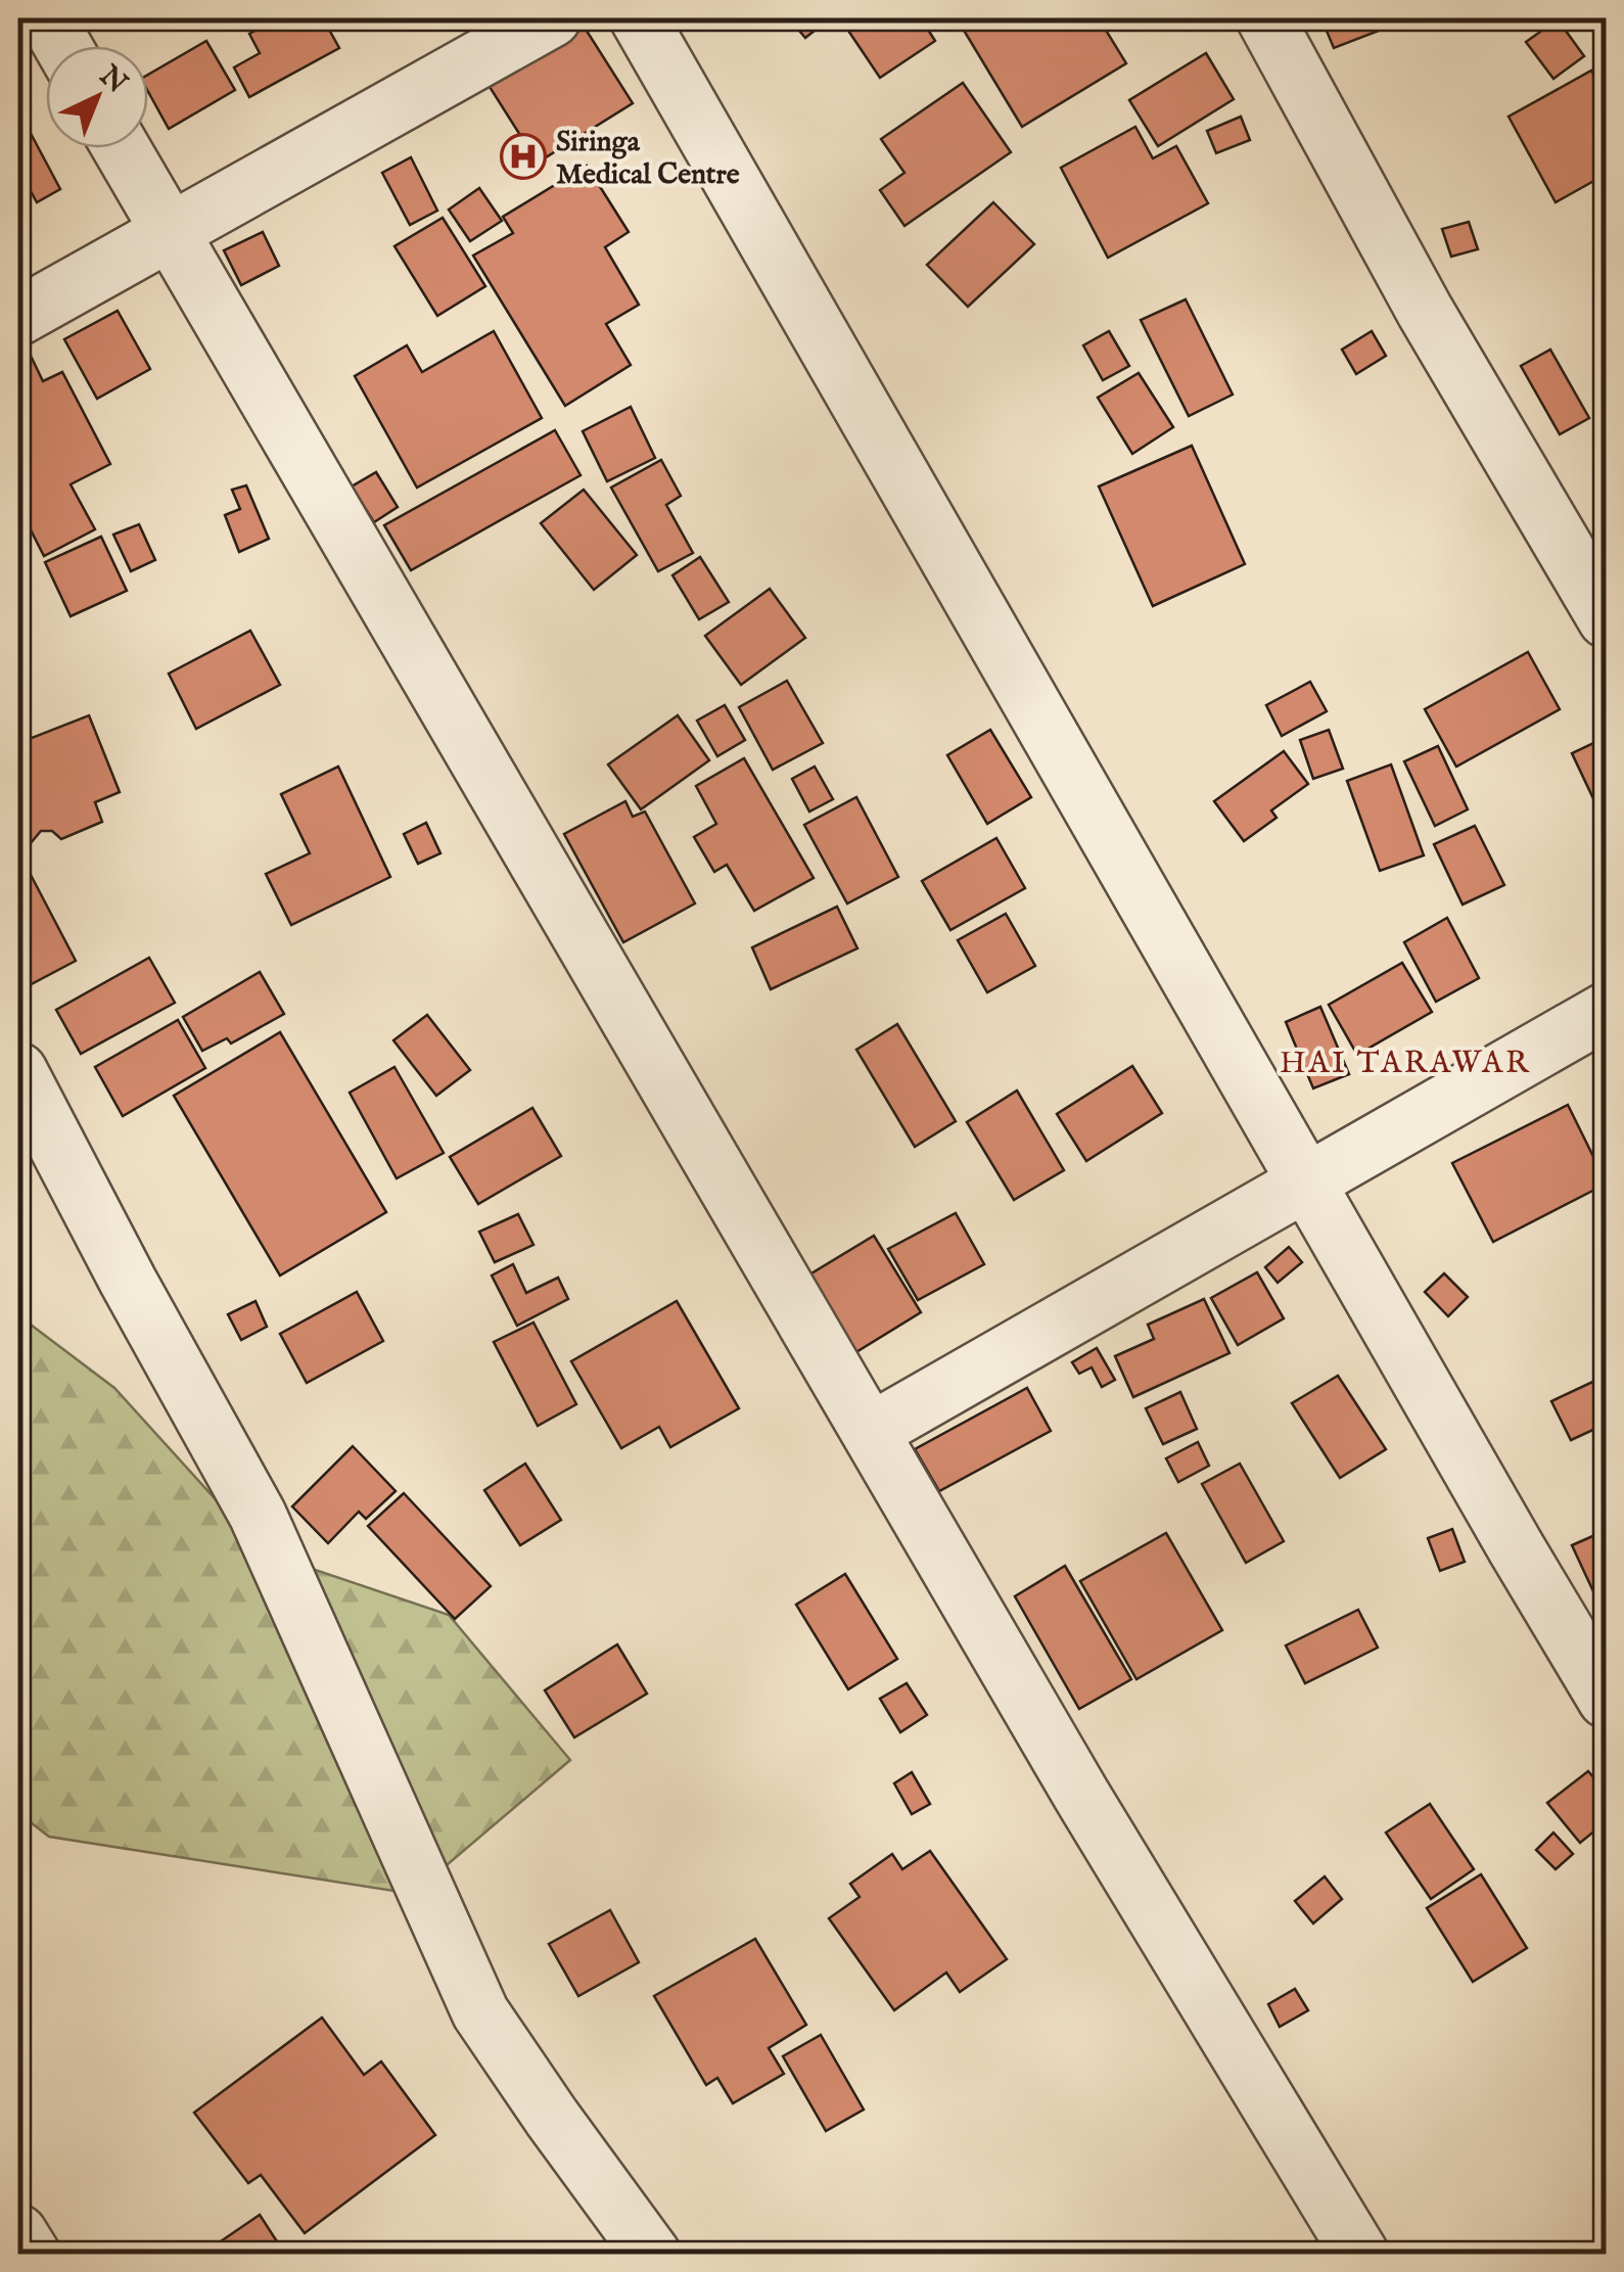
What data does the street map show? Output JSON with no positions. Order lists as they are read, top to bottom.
{
  "districts": ["HAI TARAWAR"],
  "places": {
    "hospital": ["Siringa Medical Centre"]
  },
  "north": "top right"
}
